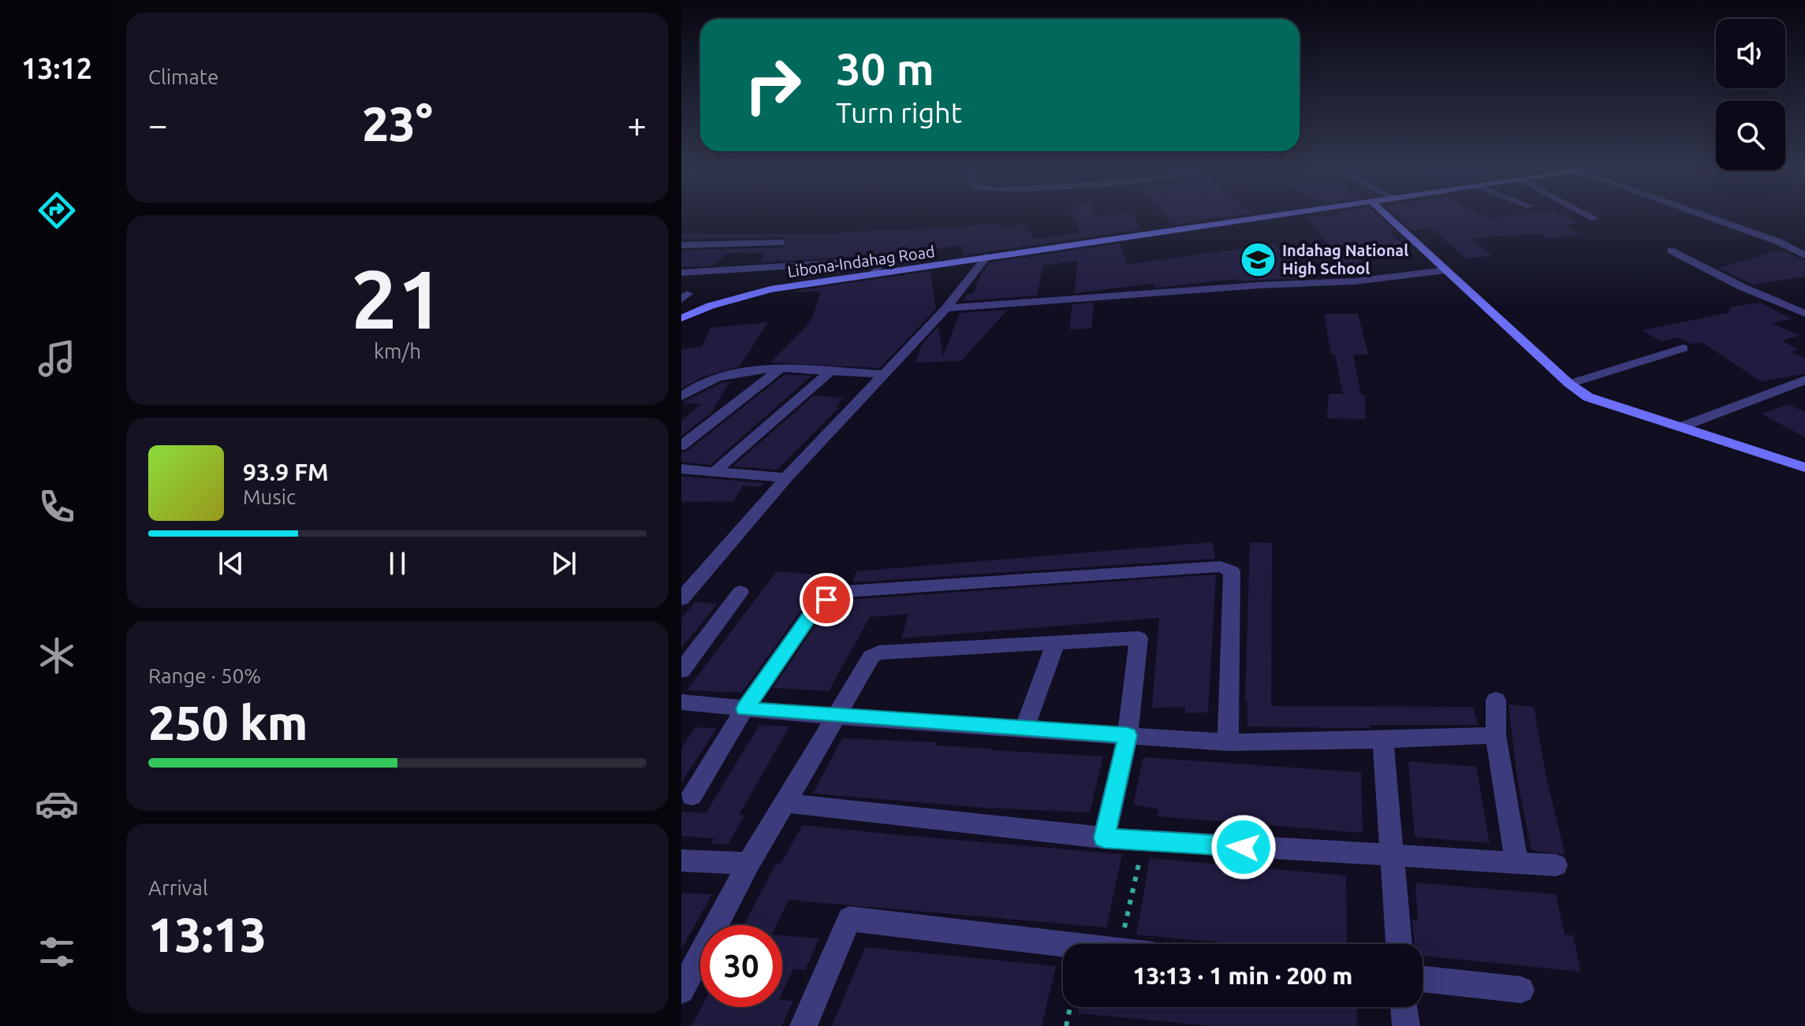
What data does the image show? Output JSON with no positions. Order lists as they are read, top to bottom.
{
  "streets": {
    "main road": ["Libona-Indahag Road"]
  },
  "places": {
    "school or university": ["Indahag National High School"]
  },
  "page": {
    "tabs": "13:12",
    "tile": [
      "Climate",
      ["21", "km/h"],
      ["Range · 50%", "250 km"],
      ["Arrival", "13:13"]
    ],
    "turn": ["30 m", "Turn right"],
    "heat": ["−", "23°", "+"],
    "song": ["93.9 FM", "Music"],
    "limit": "30",
    "trip": "13:13 · 1 min · 200 m"
  }
}
